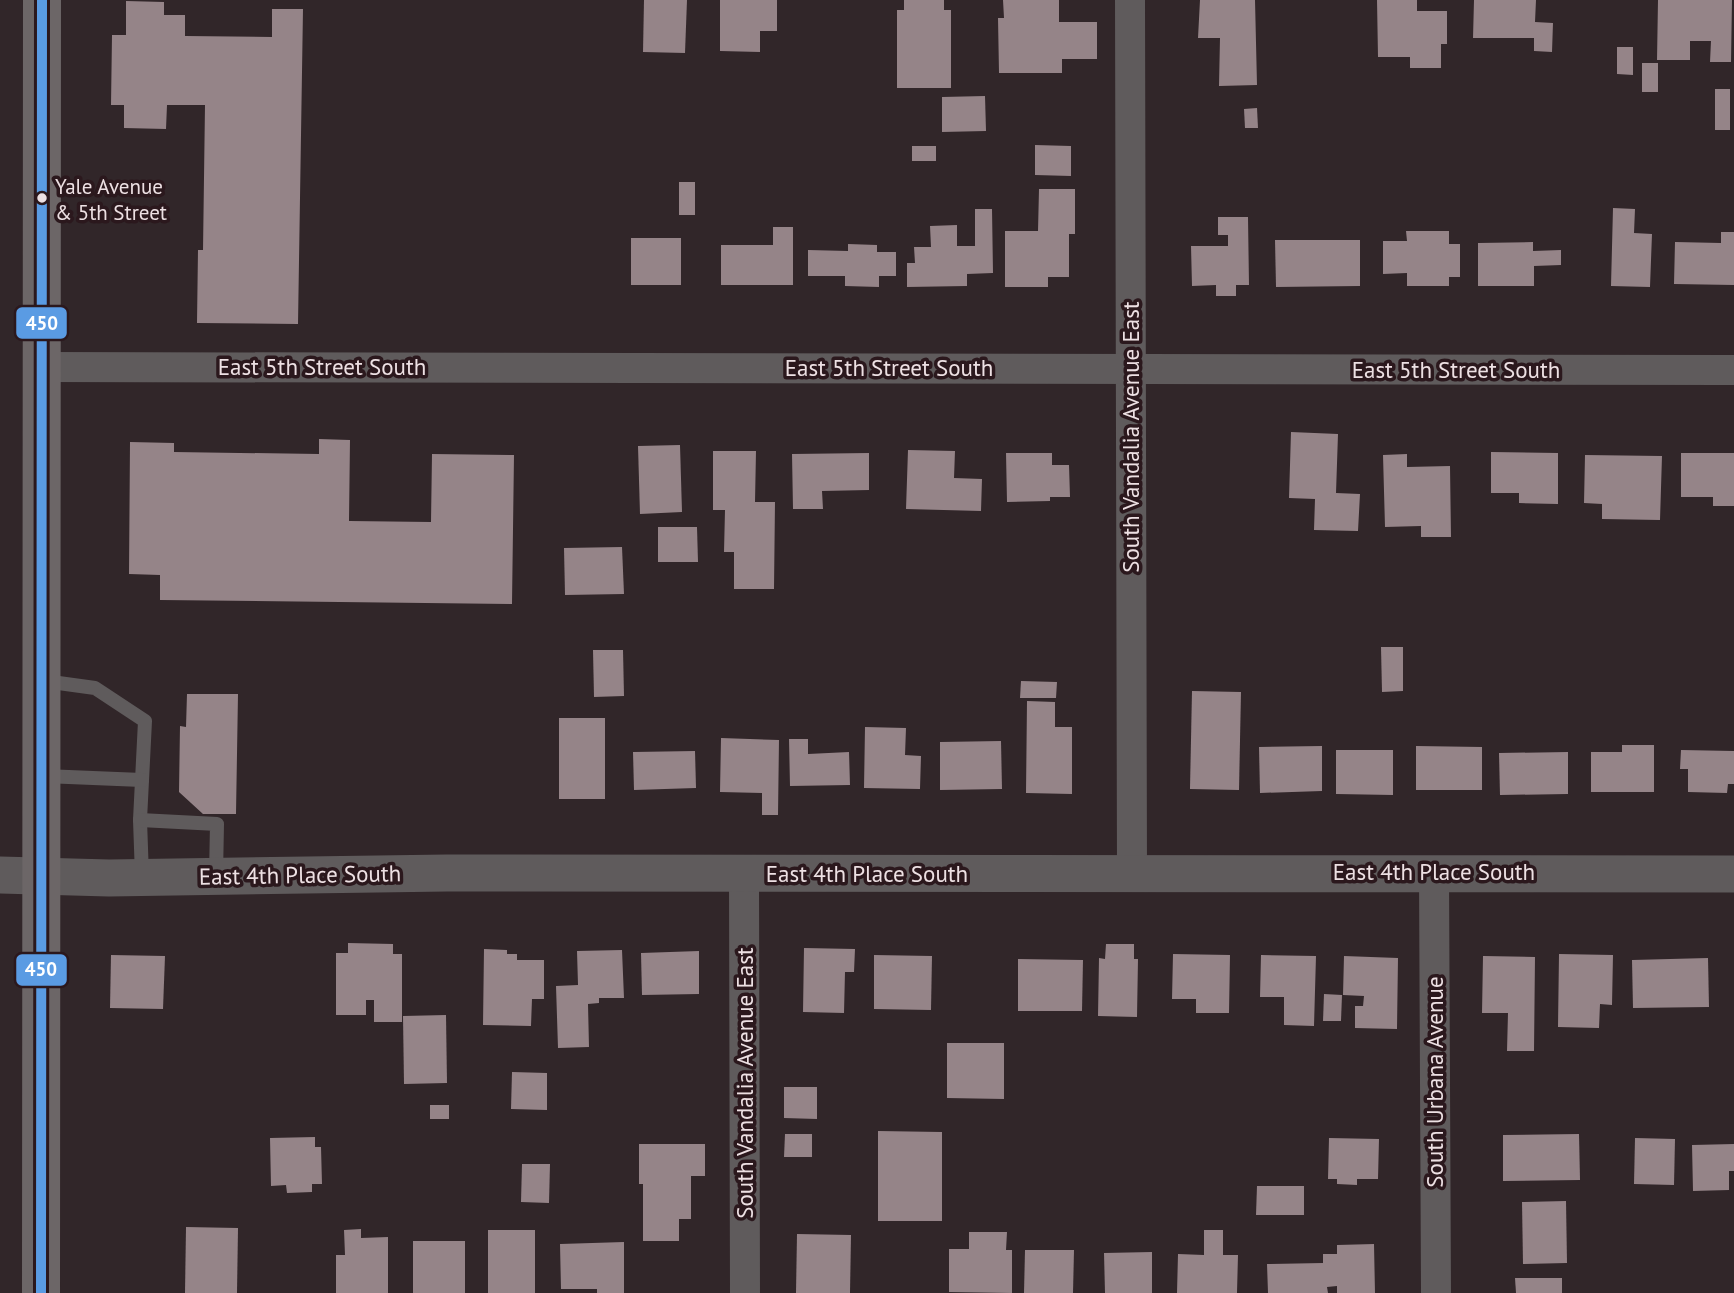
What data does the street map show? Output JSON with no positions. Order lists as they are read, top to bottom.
{
  "streets": {
    "street": [
      "East 5th Street South",
      "South Vandalia Avenue East",
      "East 4th Place South",
      "South Urbana Avenue"
    ]
  },
  "crossings": [
    ["East 5th Street South", "South Vandalia Avenue East"],
    ["South Vandalia Avenue East", "East 4th Place South"],
    ["East 4th Place South", "South Urbana Avenue"]
  ],
  "places": ["Yale Avenue & 5th Street"],
  "lines": ["transit line 450"]
}
